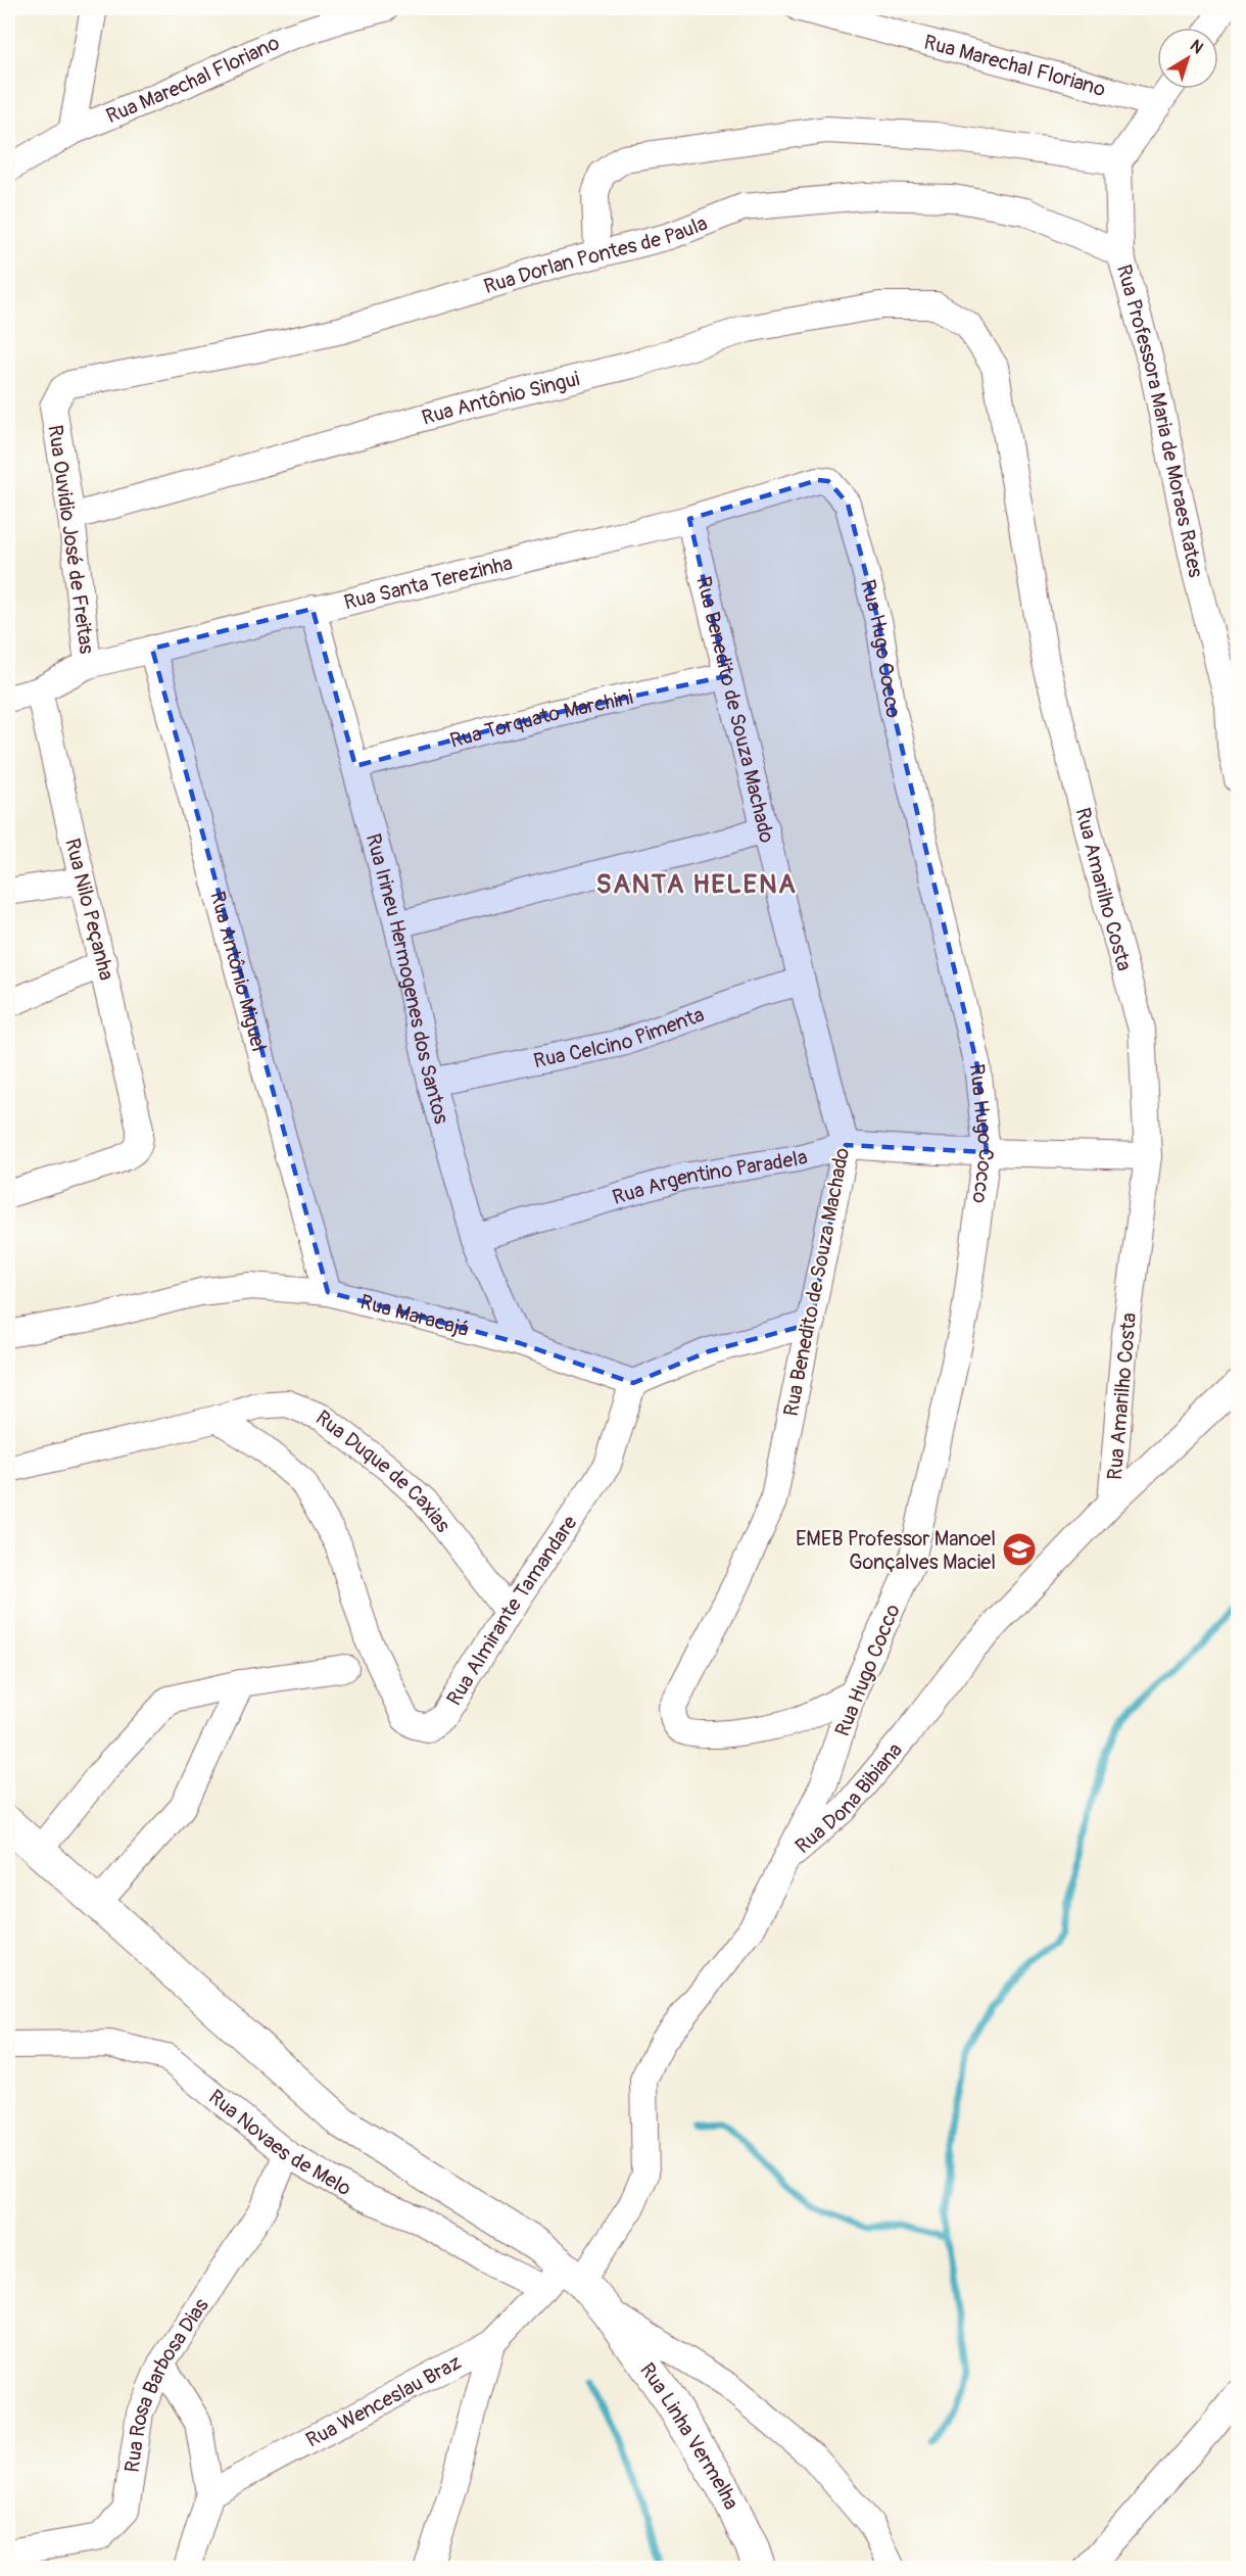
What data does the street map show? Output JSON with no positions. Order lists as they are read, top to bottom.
{
  "streets": {
    "street": [
      "Rua Marechal Floriano",
      "Rua Dorlan Pontes de Paula",
      "Rua Antônio Singui",
      "Rua Professora Maria de Moraes Rates",
      "Rua Ouvidio José de Freitas",
      "Rua Santa Terezinha",
      "Rua Hugo Cocco",
      "Rua Benedito de Souza Machado",
      "Rua Torquato Marchini",
      "Rua Amarilho Costa",
      "Rua Nilo Peçanha",
      "Rua Antônio Miguel",
      "Rua Irineu Hermogenes dos Santos",
      "Rua Celcino Pimenta",
      "Rua Argentino Paradela",
      "Rua Maracajá",
      "Rua Duque de Caxias",
      "Rua Almirante Tamandare",
      "Rua Dona Bibiana",
      "Rua Novaes de Melo",
      "Rua Rosa Barbosa Dias",
      "Rua Wenceslau Braz",
      "Rua Linha Vermelha"
    ]
  },
  "crossings": [
    ["Rua Dorlan Pontes de Paula", "Rua Professora Maria de Moraes Rates"],
    ["Rua Dorlan Pontes de Paula", "Rua Ouvidio José de Freitas"],
    ["Rua Antônio Singui", "Rua Ouvidio José de Freitas"],
    ["Rua Antônio Singui", "Rua Amarilho Costa"],
    ["Rua Ouvidio José de Freitas", "Rua Santa Terezinha"],
    ["Rua Santa Terezinha", "Rua Hugo Cocco"],
    ["Rua Santa Terezinha", "Rua Benedito de Souza Machado"],
    ["Rua Santa Terezinha", "Rua Nilo Peçanha"],
    ["Rua Santa Terezinha", "Rua Antônio Miguel"],
    ["Rua Santa Terezinha", "Rua Irineu Hermogenes dos Santos"],
    ["Rua Hugo Cocco", "Rua Benedito de Souza Machado"],
    ["Rua Hugo Cocco", "Rua Argentino Paradela"],
    ["Rua Hugo Cocco", "Rua Dona Bibiana"],
    ["Rua Benedito de Souza Machado", "Rua Torquato Marchini"],
    ["Rua Benedito de Souza Machado", "Rua Celcino Pimenta"],
    ["Rua Benedito de Souza Machado", "Rua Argentino Paradela"],
    ["Rua Torquato Marchini", "Rua Irineu Hermogenes dos Santos"],
    ["Rua Amarilho Costa", "Rua Argentino Paradela"],
    ["Rua Amarilho Costa", "Rua Dona Bibiana"],
    ["Rua Antônio Miguel", "Rua Maracajá"],
    ["Rua Irineu Hermogenes dos Santos", "Rua Celcino Pimenta"],
    ["Rua Irineu Hermogenes dos Santos", "Rua Argentino Paradela"],
    ["Rua Irineu Hermogenes dos Santos", "Rua Maracajá"],
    ["Rua Maracajá", "Rua Almirante Tamandare"],
    ["Rua Duque de Caxias", "Rua Almirante Tamandare"],
    ["Rua Dona Bibiana", "Rua Novaes de Melo"],
    ["Rua Dona Bibiana", "Rua Wenceslau Braz"],
    ["Rua Dona Bibiana", "Rua Linha Vermelha"],
    ["Rua Novaes de Melo", "Rua Rosa Barbosa Dias"],
    ["Rua Novaes de Melo", "Rua Wenceslau Braz"],
    ["Rua Novaes de Melo", "Rua Linha Vermelha"],
    ["Rua Wenceslau Braz", "Rua Linha Vermelha"]
  ],
  "districts": ["SANTA HELENA"],
  "places": {
    "school or university": ["EMEB Professor Manoel Gonçalves Maciel"]
  },
  "north": "top right"
}
